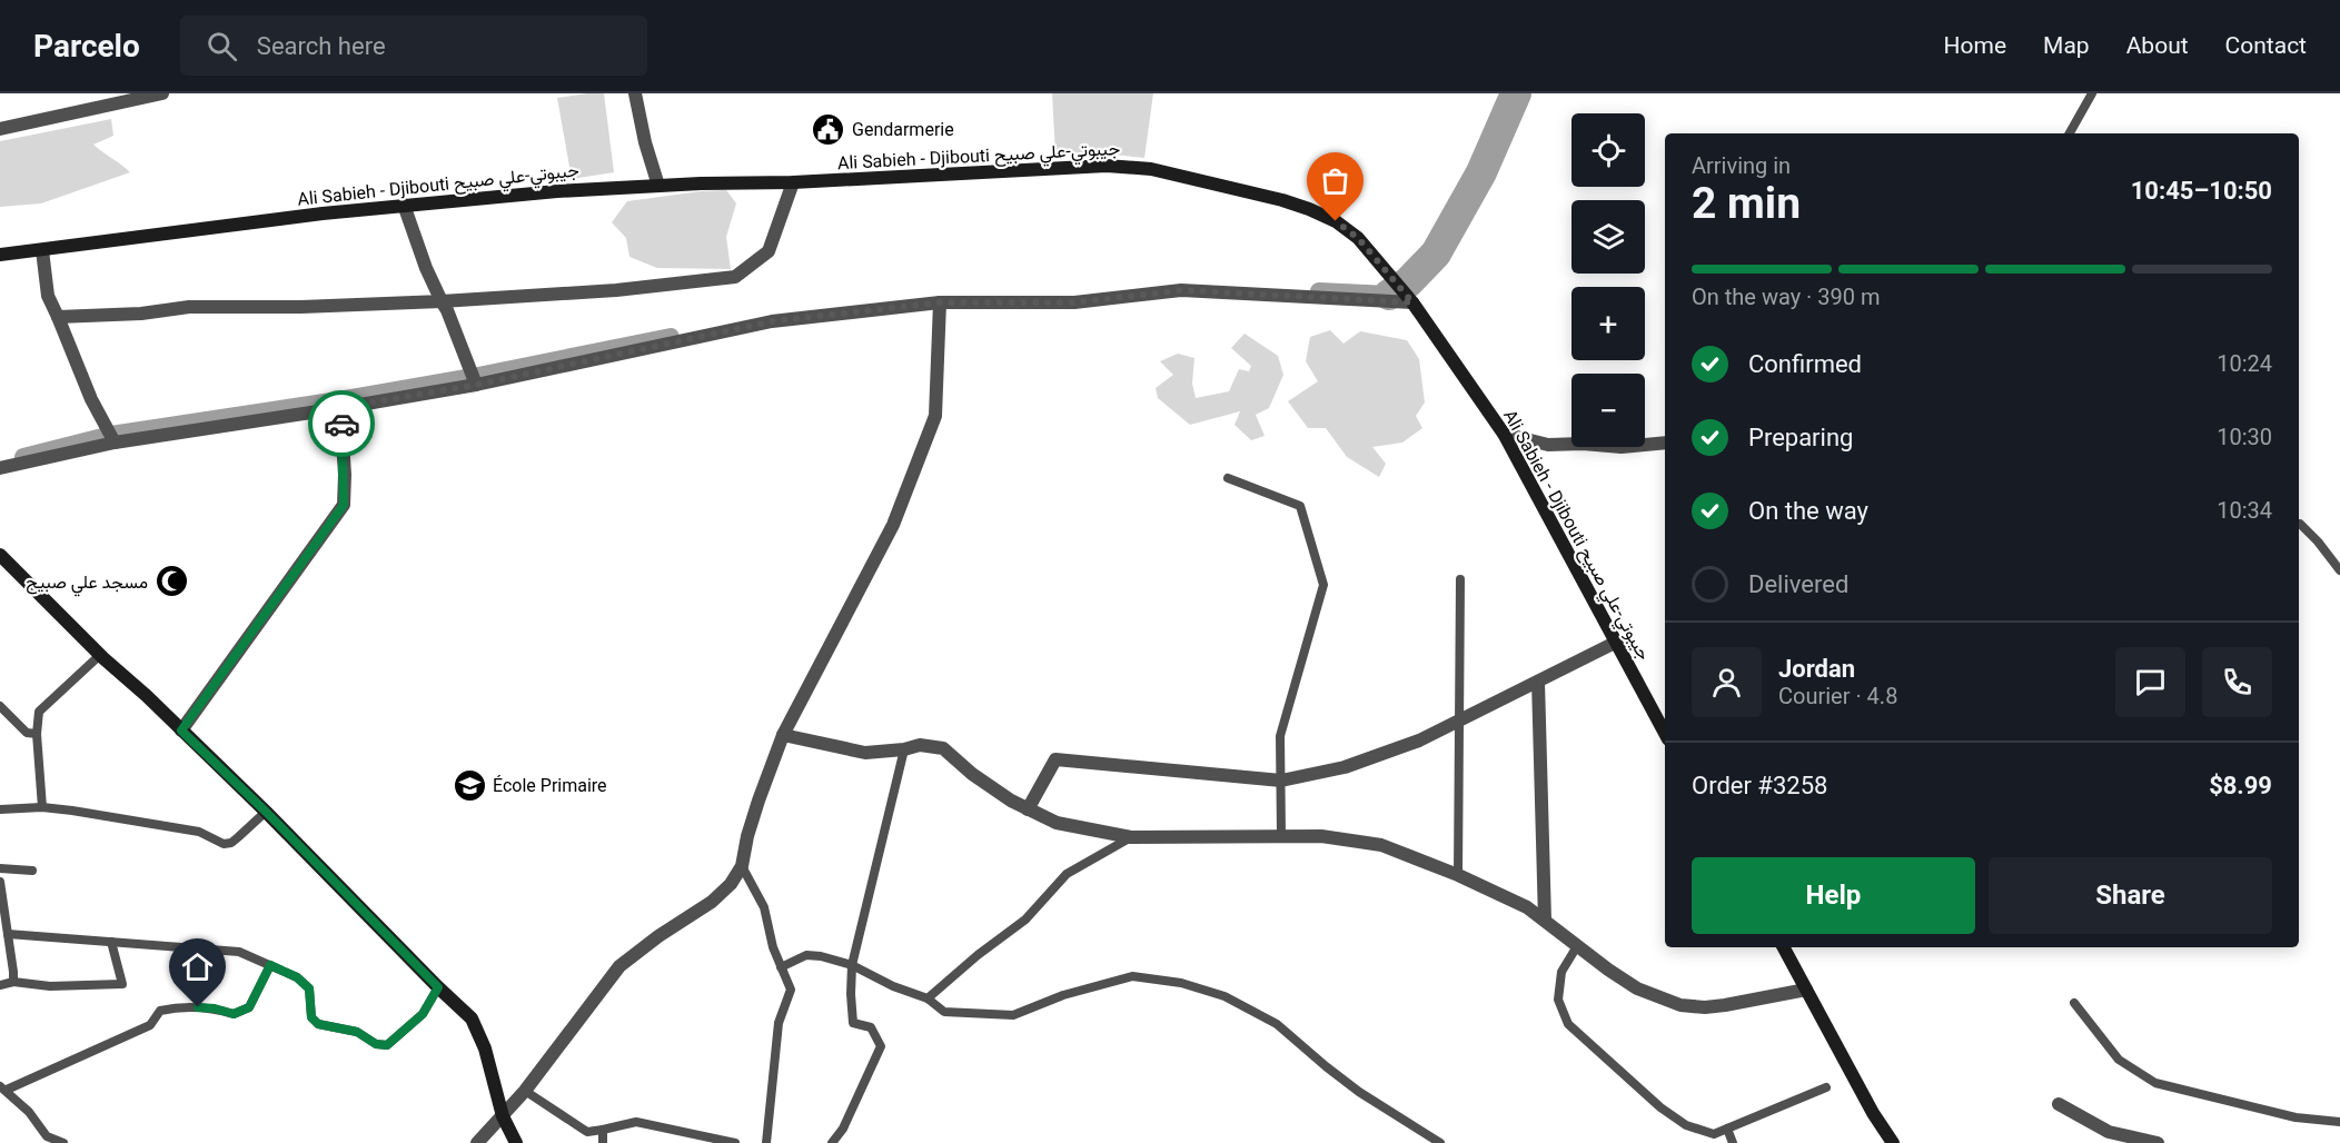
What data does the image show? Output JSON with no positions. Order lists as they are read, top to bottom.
{
  "streets": {
    "main road": ["Ali Sabieh - Djibouti جيبوتي-علي صبيح"]
  },
  "places": {
    "public building": ["Gendarmerie"],
    "mosque": ["مسجد علي صبيح"],
    "school or university": ["École Primaire"]
  },
  "page": {
    "header": "Parcelo",
    "search": "Search here",
    "nav": [
      "Home",
      "Map",
      "About",
      "Contact"
    ],
    "map_buttons": ["+", "−"],
    "heading": ["2 min", "Arriving in", "10:45–10:50"],
    "panel": [
      "Jordan",
      "Courier · 4.8",
      "Order #3258",
      "$8.99"
    ],
    "bar": "On the way · 390 m",
    "list": [
      ["Confirmed", "10:24"],
      ["Preparing", "10:30"],
      ["On the way", "10:34"],
      "Delivered"
    ],
    "buttons": ["Help", "Share"]
  }
}
